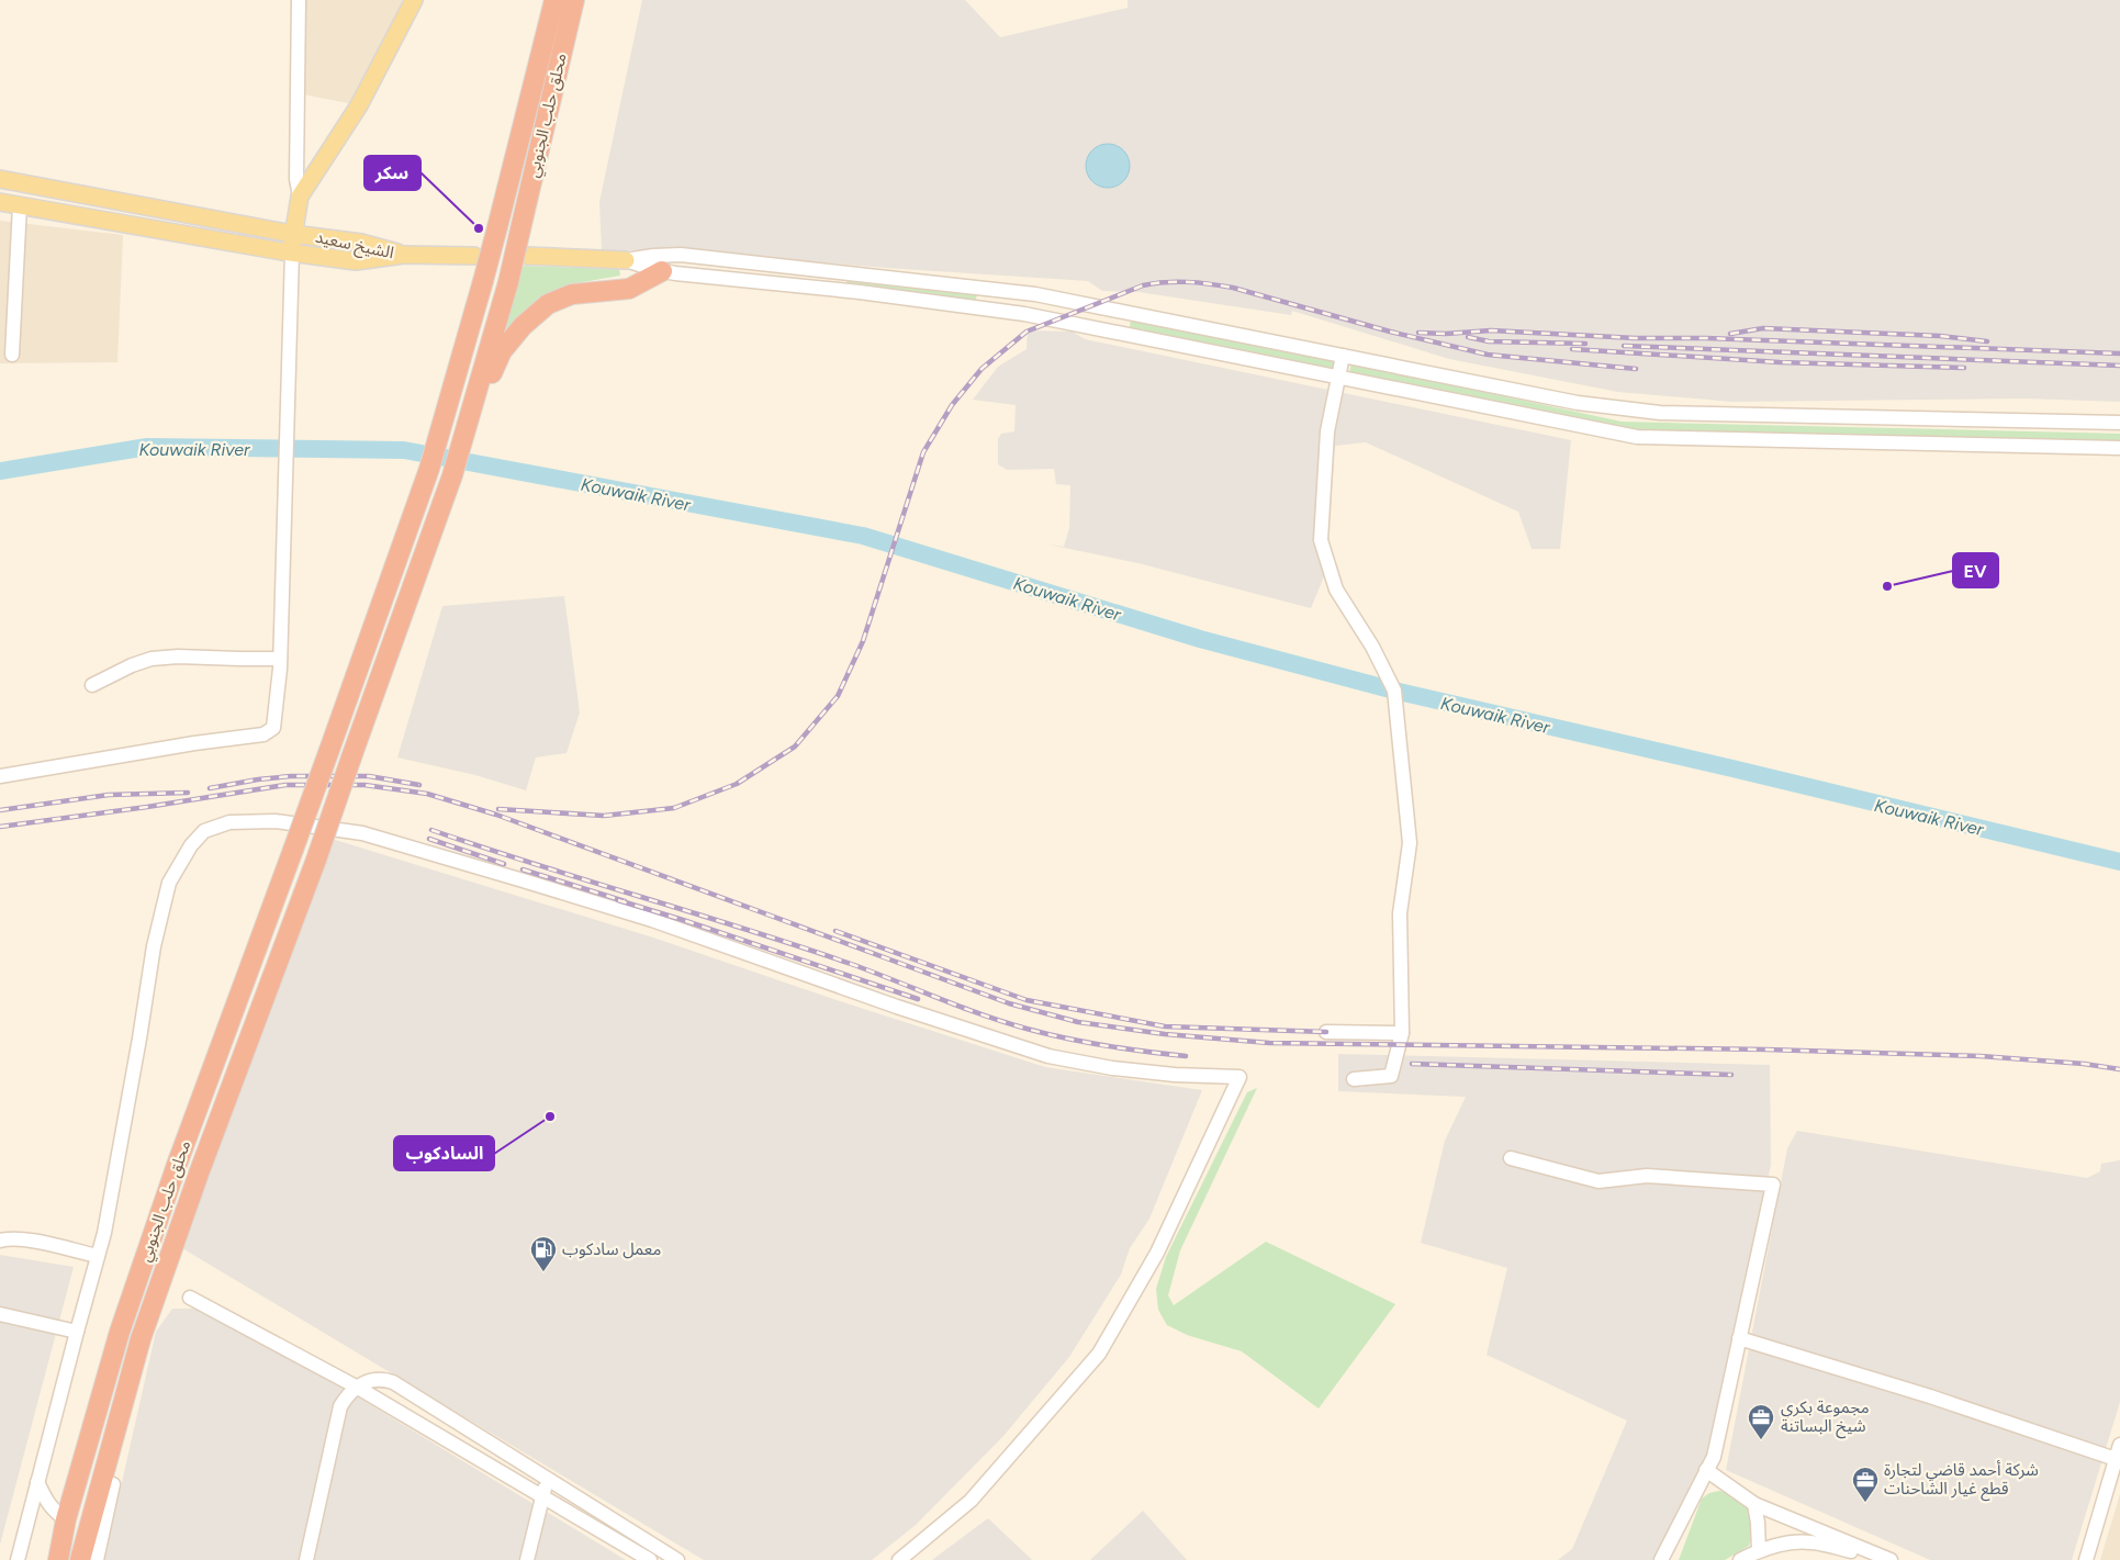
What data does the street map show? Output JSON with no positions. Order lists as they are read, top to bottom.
{
  "streets": {
    "highway": ["محلق حلب الجنوبي"],
    "main road": ["الشيخ سعيد"]
  },
  "water": ["Kouwaik River"],
  "places": {
    "other": ["سكر", "EV", "السادكوب"],
    "fuel station": ["معمل سادكوب"],
    "office": ["مجموعة بكري شيخ البساتنة", "شركة أحمد قاضي لتجارة قطع غيار الشاحنات"]
  }
}
